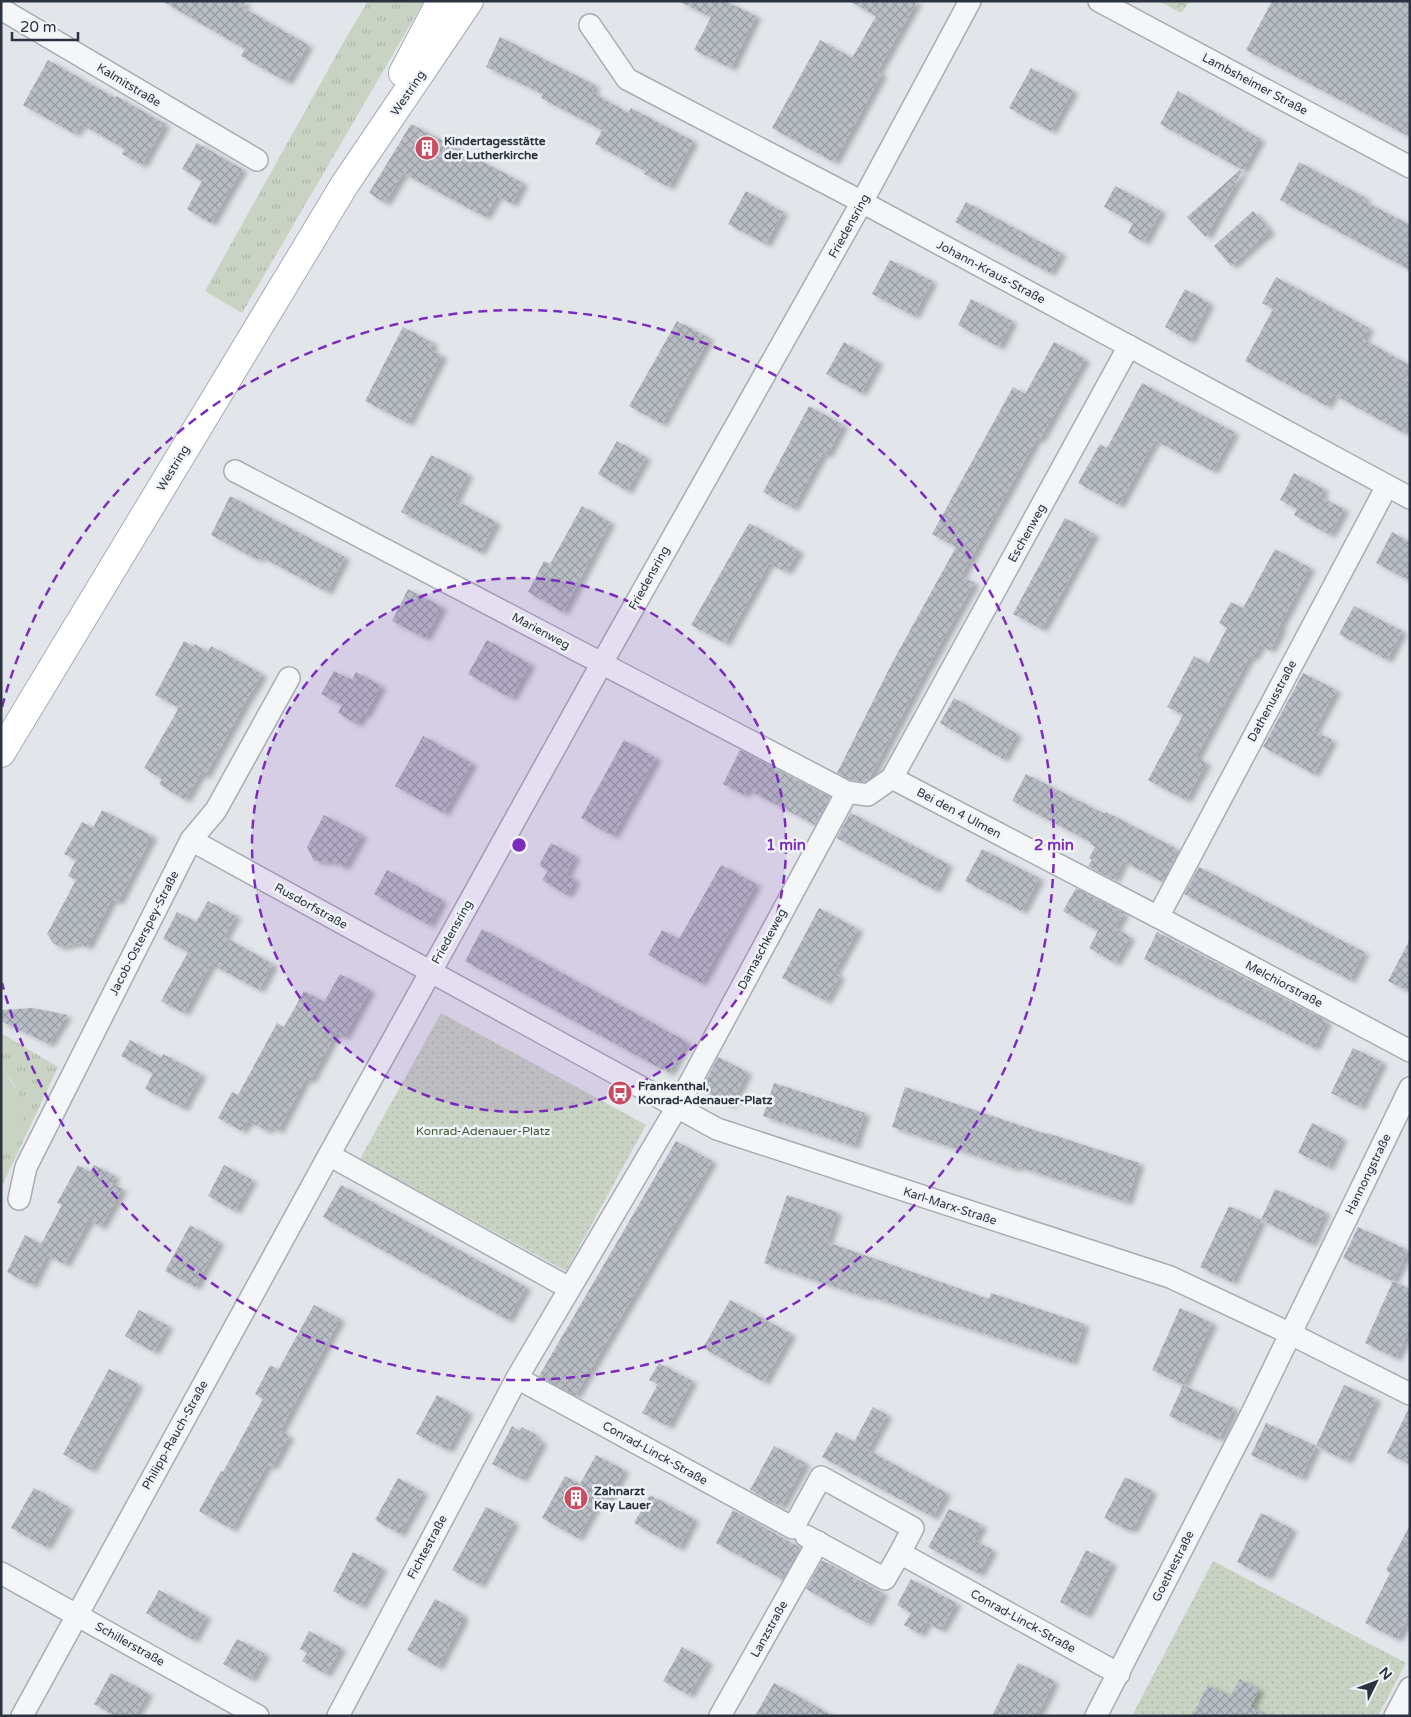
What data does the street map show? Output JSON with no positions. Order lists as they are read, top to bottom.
{
  "streets": {
    "main road": ["Westring"],
    "street": [
      "Lambsheimer Straße",
      "Kalmitstraße",
      "Friedensring",
      "Johann-Kraus-Straße",
      "Eschenweg",
      "Marienweg",
      "Dathenusstraße",
      "Bei den 4 Ulmen",
      "Rusdorfstraße",
      "Jacob-Osterspey-Straße",
      "Damaschkeweg",
      "Melchiorstraße",
      "Hannongstraße",
      "Karl-Marx-Straße",
      "Philipp-Rauch-Straße",
      "Conrad-Linck-Straße",
      "Fichtestraße",
      "Goethestraße",
      "Lanzstraße",
      "Schillerstraße"
    ]
  },
  "crossings": [
    ["Friedensring", "Johann-Kraus-Straße"],
    ["Friedensring", "Marienweg"],
    ["Friedensring", "Rusdorfstraße"],
    ["Friedensring", "Philipp-Rauch-Straße"],
    ["Johann-Kraus-Straße", "Eschenweg"],
    ["Johann-Kraus-Straße", "Dathenusstraße"],
    ["Eschenweg", "Bei den 4 Ulmen"],
    ["Marienweg", "Damaschkeweg"],
    ["Dathenusstraße", "Bei den 4 Ulmen"],
    ["Dathenusstraße", "Melchiorstraße"],
    ["Bei den 4 Ulmen", "Melchiorstraße"],
    ["Rusdorfstraße", "Jacob-Osterspey-Straße"],
    ["Damaschkeweg", "Karl-Marx-Straße"],
    ["Hannongstraße", "Karl-Marx-Straße"],
    ["Hannongstraße", "Goethestraße"],
    ["Karl-Marx-Straße", "Goethestraße"],
    ["Philipp-Rauch-Straße", "Schillerstraße"],
    ["Conrad-Linck-Straße", "Fichtestraße"],
    ["Conrad-Linck-Straße", "Goethestraße"],
    ["Conrad-Linck-Straße", "Lanzstraße"]
  ],
  "parks": ["Konrad-Adenauer-Platz"],
  "places": {
    "building": ["Kindertagesstätte der Lutherkirche", "Zahnarzt Kay Lauer"],
    "bus stop": ["Frankenthal, Konrad-Adenauer-Platz"]
  },
  "scale_bar": "20 m",
  "north": "top right",
  "rings": ["1 min", "2 min"]
}
